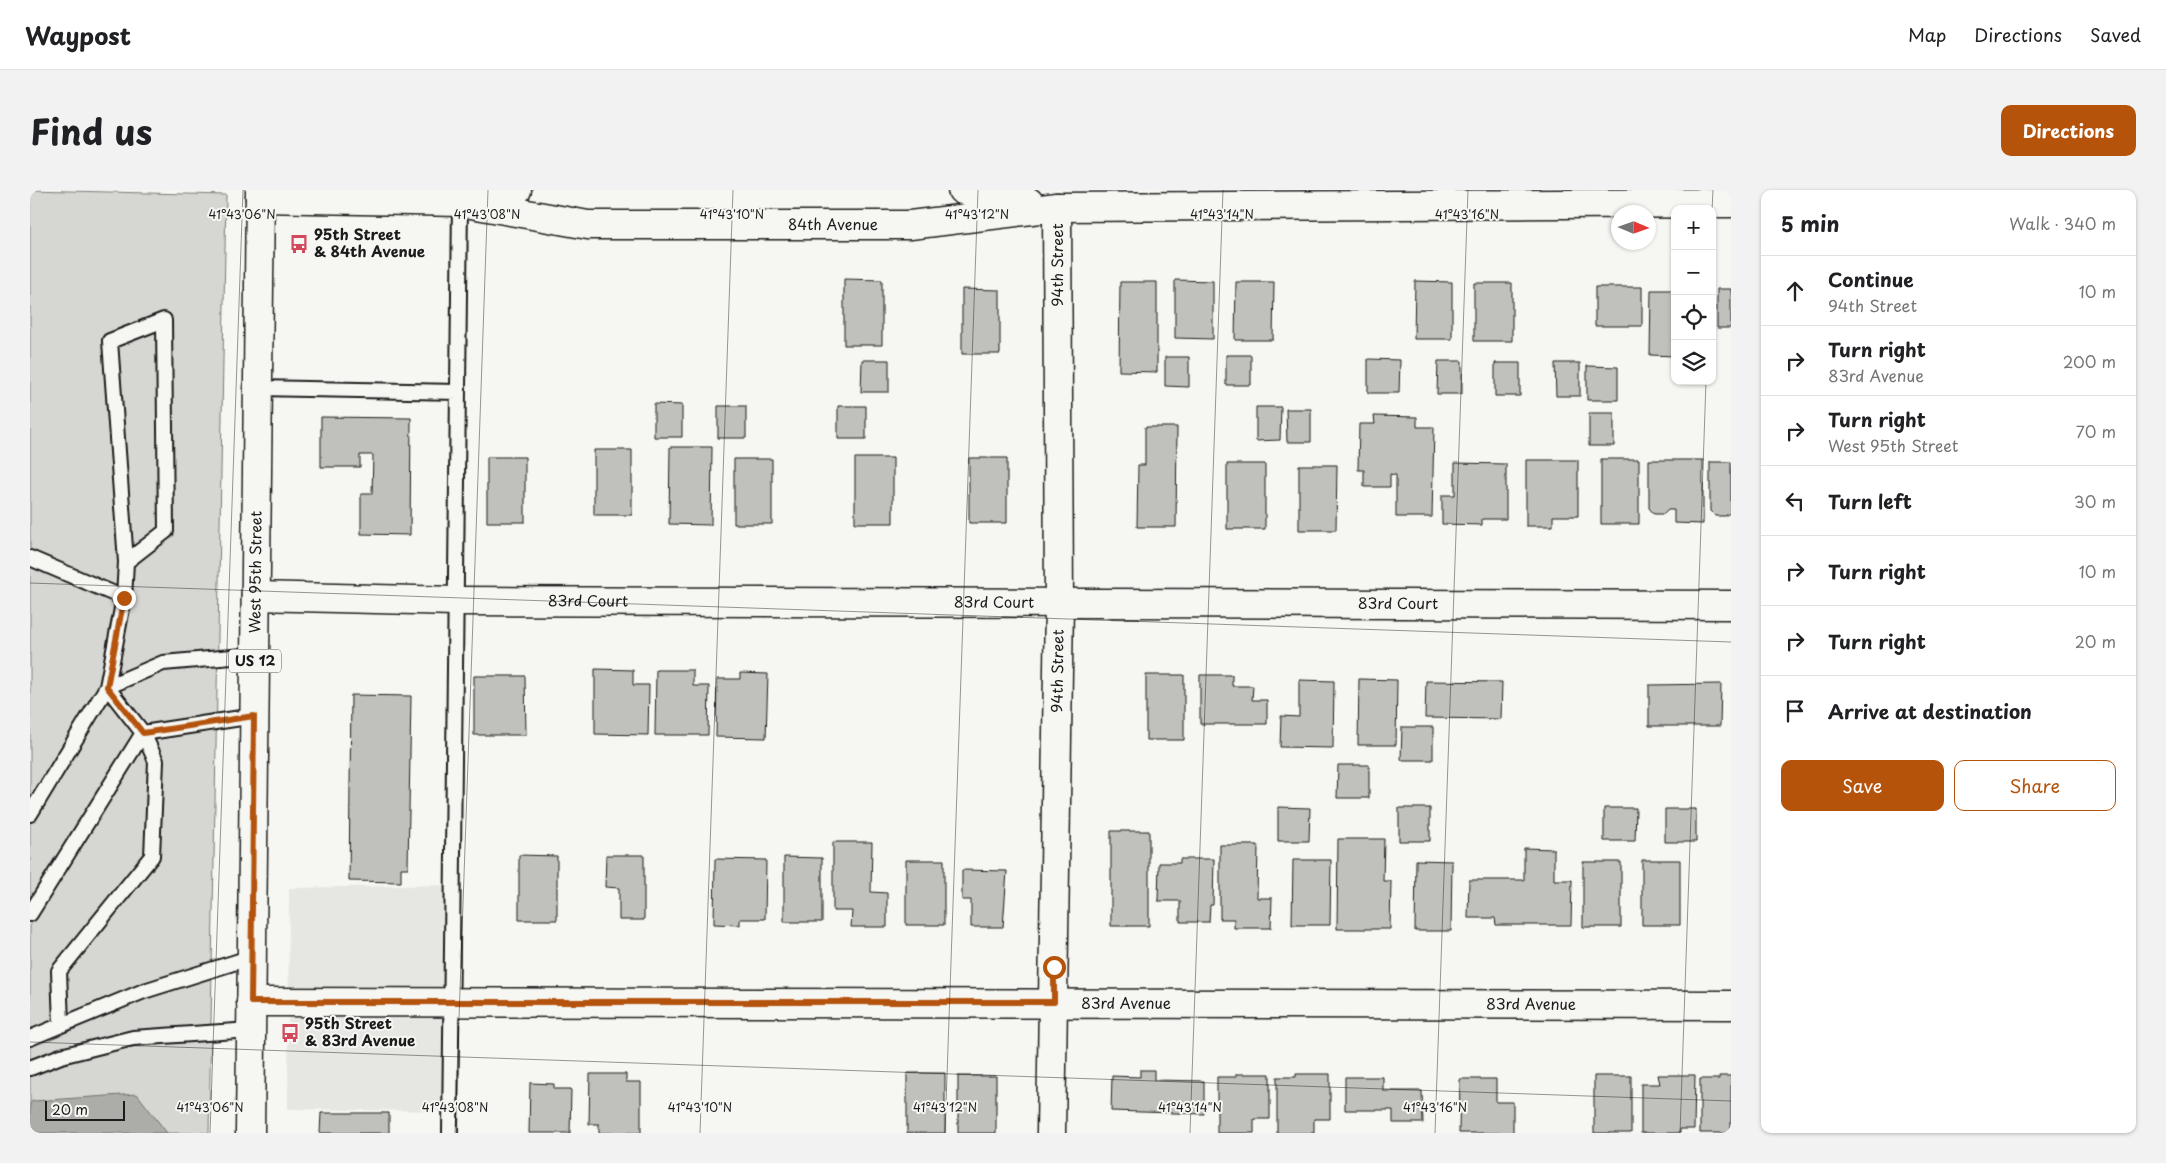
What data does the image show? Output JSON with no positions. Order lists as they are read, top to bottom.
{
  "streets": {
    "street": [
      "84th Avenue",
      "94th Street",
      "West 95th Street",
      "83rd Court",
      "US 12",
      "83rd Avenue"
    ]
  },
  "crossings": [
    ["84th Avenue", "94th Street"],
    ["84th Avenue", "West 95th Street"],
    ["94th Street", "83rd Court"],
    ["94th Street", "83rd Avenue"],
    ["West 95th Street", "83rd Court"],
    ["West 95th Street", "83rd Avenue"]
  ],
  "places": {
    "bus stop": ["95th Street & 84th Avenue", "95th Street & 83rd Avenue"]
  },
  "scale_bar": "20 m",
  "north": "right",
  "page": {
    "header": "Waypost",
    "nav": ["Map", "Directions", "Saved"],
    "title": "Find us",
    "buttons": [
      "Directions",
      ["Save", "Share"]
    ],
    "heading": ["5 min", "Walk · 340 m"],
    "map_buttons": ["+", "−"],
    "list": [
      ["Continue", "94th Street", "10 m"],
      ["Turn right", "83rd Avenue", "200 m"],
      ["Turn right", "West 95th Street", "70 m"],
      ["Turn left", "30 m"],
      ["Turn right", "10 m"],
      ["Turn right", "20 m"],
      "Arrive at destination"
    ],
    "scale": "20 m"
  },
  "coordinates": [
    "41°43'06\"N",
    "41°43'08\"N",
    "41°43'10\"N",
    "41°43'12\"N",
    "41°43'14\"N",
    "41°43'16\"N"
  ]
}
